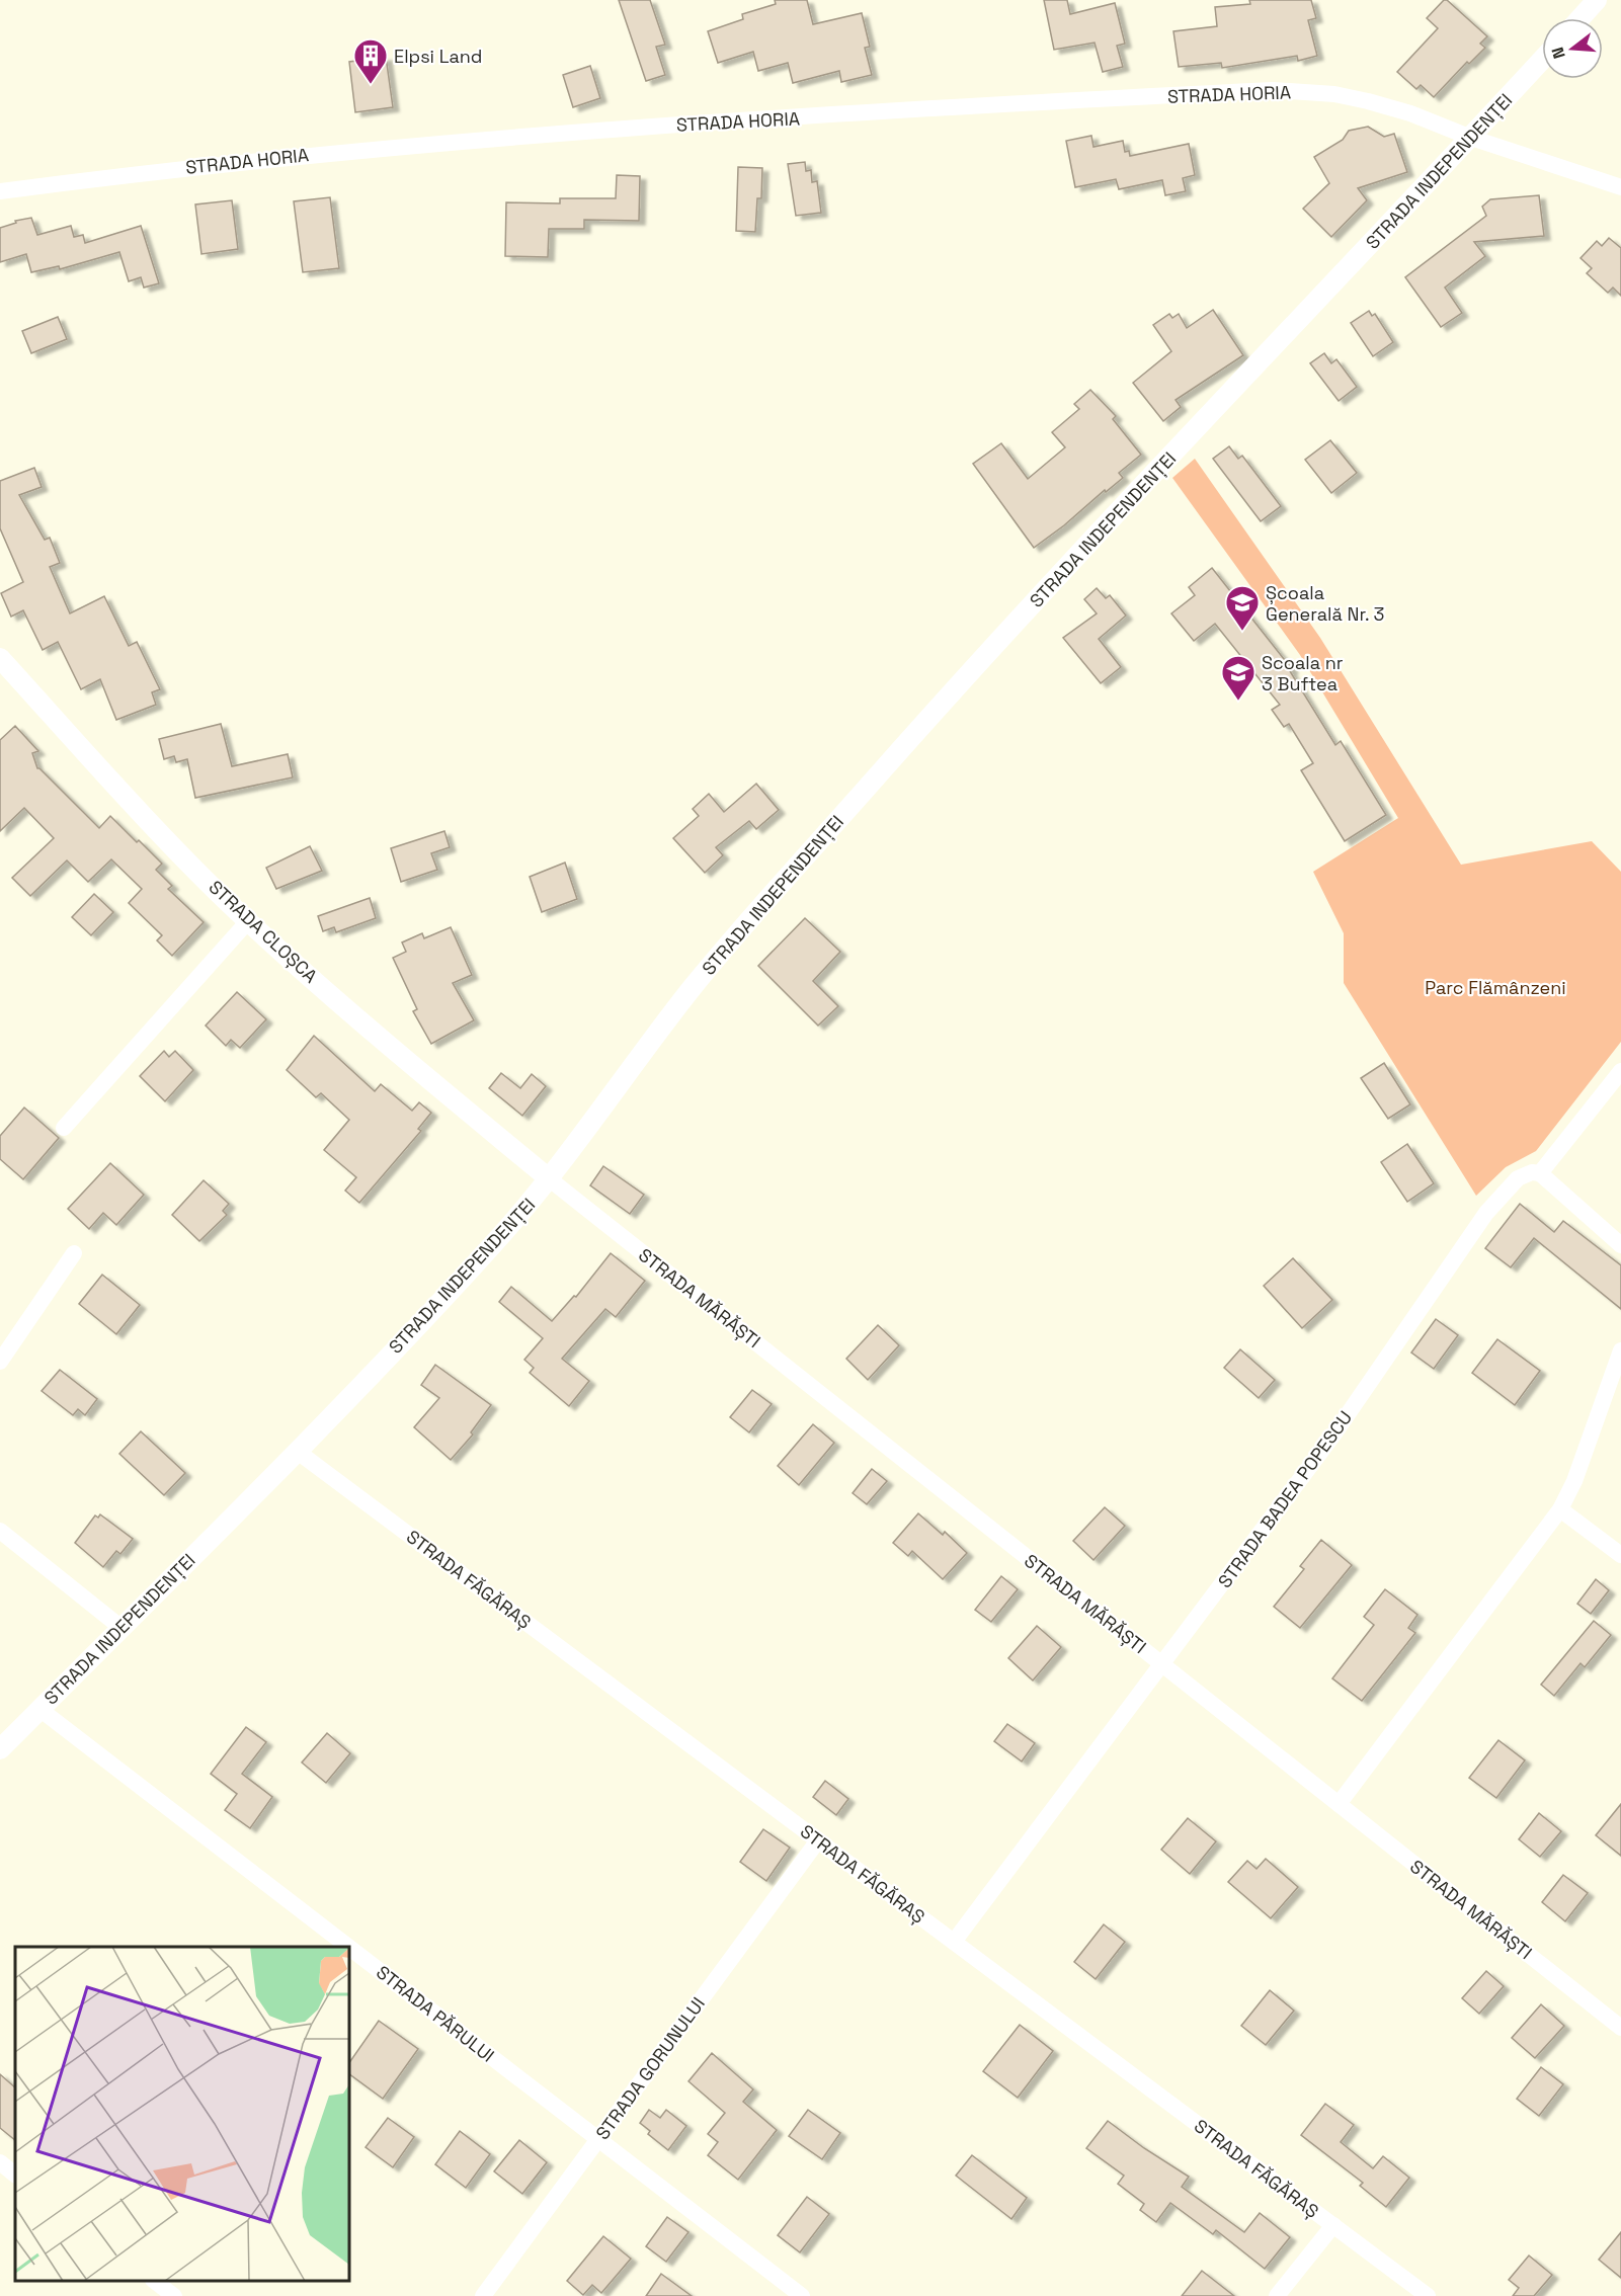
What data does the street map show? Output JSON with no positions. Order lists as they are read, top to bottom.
{
  "streets": {
    "street": [
      "STRADA HORIA",
      "STRADA INDEPENDENȚEI",
      "STRADA CLOȘCA",
      "STRADA MĂRĂȘTI",
      "STRADA BADEA POPESCU",
      "STRADA FĂGĂRAȘ",
      "STRADA PĂRULUI",
      "STRADA GORUNULUI"
    ]
  },
  "crossings": [
    ["STRADA HORIA", "STRADA INDEPENDENȚEI"],
    ["STRADA INDEPENDENȚEI", "STRADA CLOȘCA"],
    ["STRADA INDEPENDENȚEI", "STRADA MĂRĂȘTI"],
    ["STRADA INDEPENDENȚEI", "STRADA FĂGĂRAȘ"],
    ["STRADA INDEPENDENȚEI", "STRADA PĂRULUI"],
    ["STRADA CLOȘCA", "STRADA MĂRĂȘTI"],
    ["STRADA MĂRĂȘTI", "STRADA BADEA POPESCU"],
    ["STRADA BADEA POPESCU", "STRADA FĂGĂRAȘ"],
    ["STRADA FĂGĂRAȘ", "STRADA GORUNULUI"],
    ["STRADA PĂRULUI", "STRADA GORUNULUI"]
  ],
  "parks": ["Parc Flămânzeni"],
  "places": {
    "building": ["Elpsi Land"],
    "school or university": ["Școala Generală Nr. 3", "Scoala nr 3 Buftea"]
  },
  "north": "left"
}
